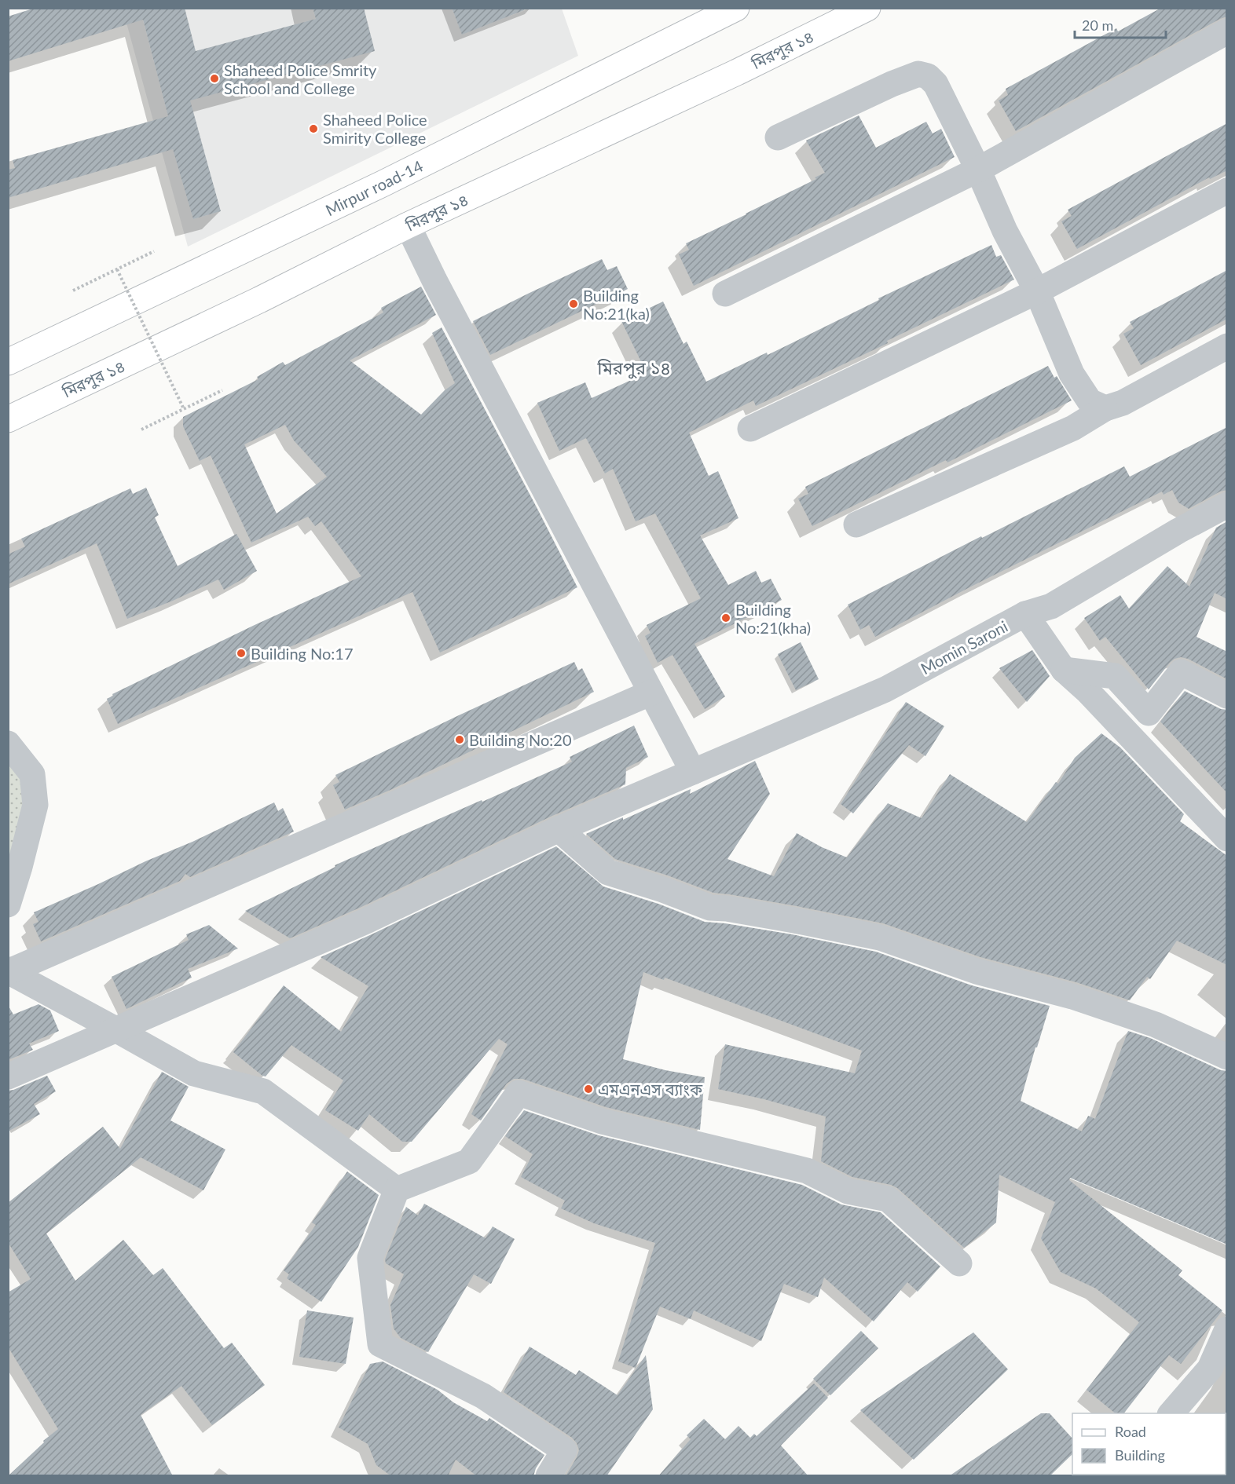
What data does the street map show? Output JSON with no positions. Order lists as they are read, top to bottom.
{
  "streets": {
    "main road": ["মিরপুর ১৪", "Mirpur road-14"],
    "street": ["Momin Saroni"]
  },
  "districts": ["মিরপুর ১৪"],
  "places": [
    "Shaheed Police Smrity School and College",
    "Shaheed Police Smirity College",
    "Building No:21(ka)",
    "Building No:21(kha)",
    "Building No:17",
    "Building No:20",
    "এমএনএস ব্যাংক"
  ],
  "legend": ["Road", "Building"],
  "scale_bar": "20 m"
}
